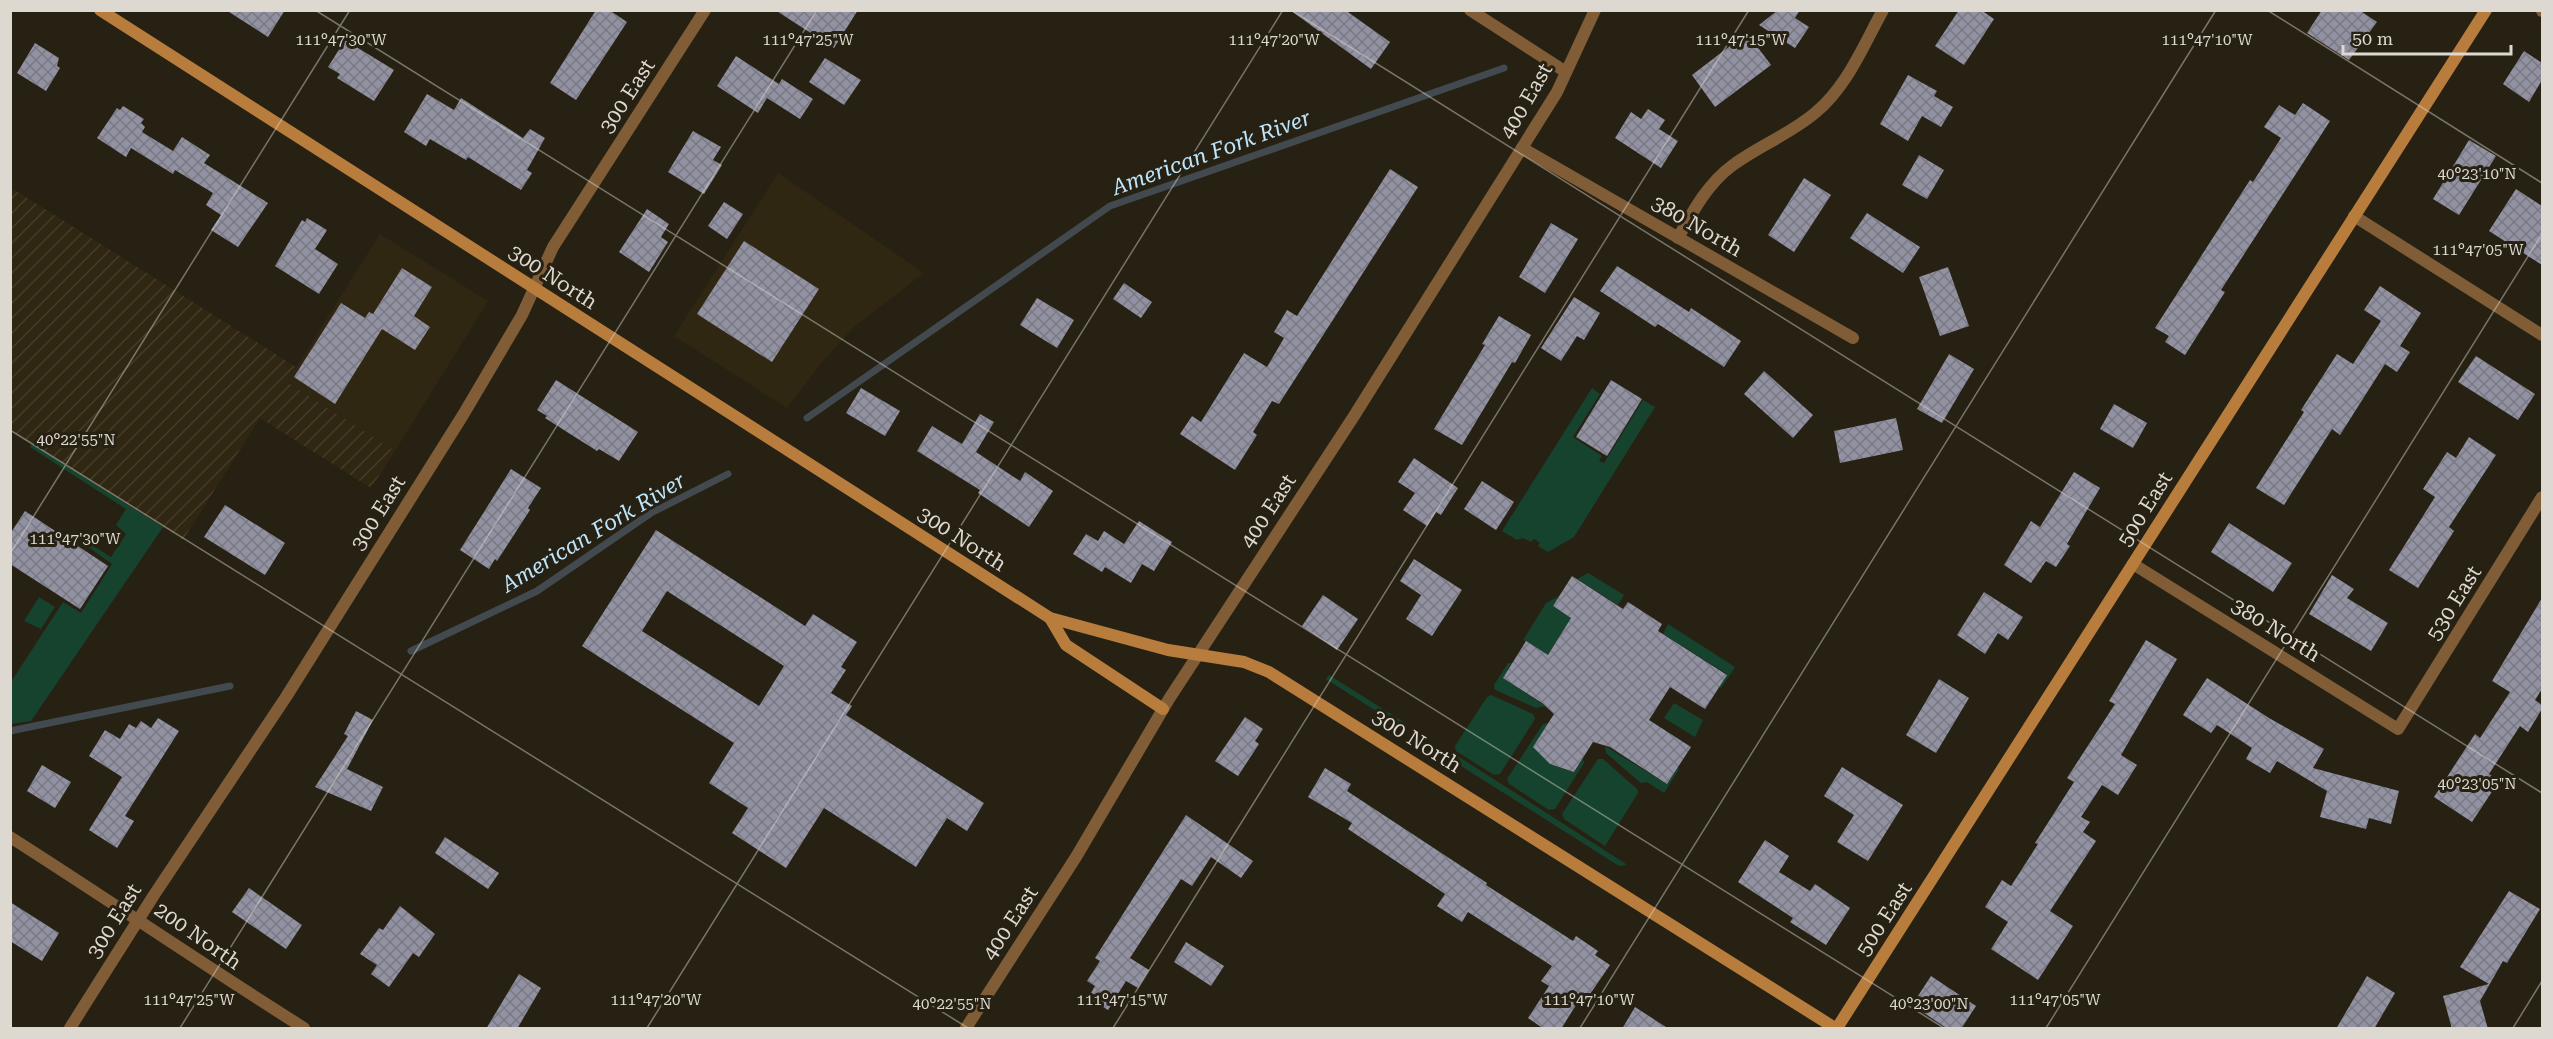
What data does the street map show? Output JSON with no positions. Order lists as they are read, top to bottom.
{
  "streets": {
    "street": [
      "300 East",
      "400 East",
      "380 North",
      "300 North",
      "500 East",
      "530 East",
      "200 North"
    ]
  },
  "crossings": [
    ["300 East", "300 North"],
    ["300 East", "200 North"],
    ["400 East", "380 North"],
    ["400 East", "300 North"],
    ["380 North", "500 East"],
    ["380 North", "530 East"],
    ["300 North", "500 East"]
  ],
  "water": ["American Fork River"],
  "scale_bar": "50 m",
  "coordinates": [
    "111°47'30\"W",
    "111°47'25\"W",
    "111°47'20\"W",
    "111°47'15\"W",
    "111°47'10\"W",
    "40°23'10\"N",
    "111°47'05\"W",
    "40°22'55\"N",
    "40°23'05\"N",
    "40°23'00\"N"
  ]
}
